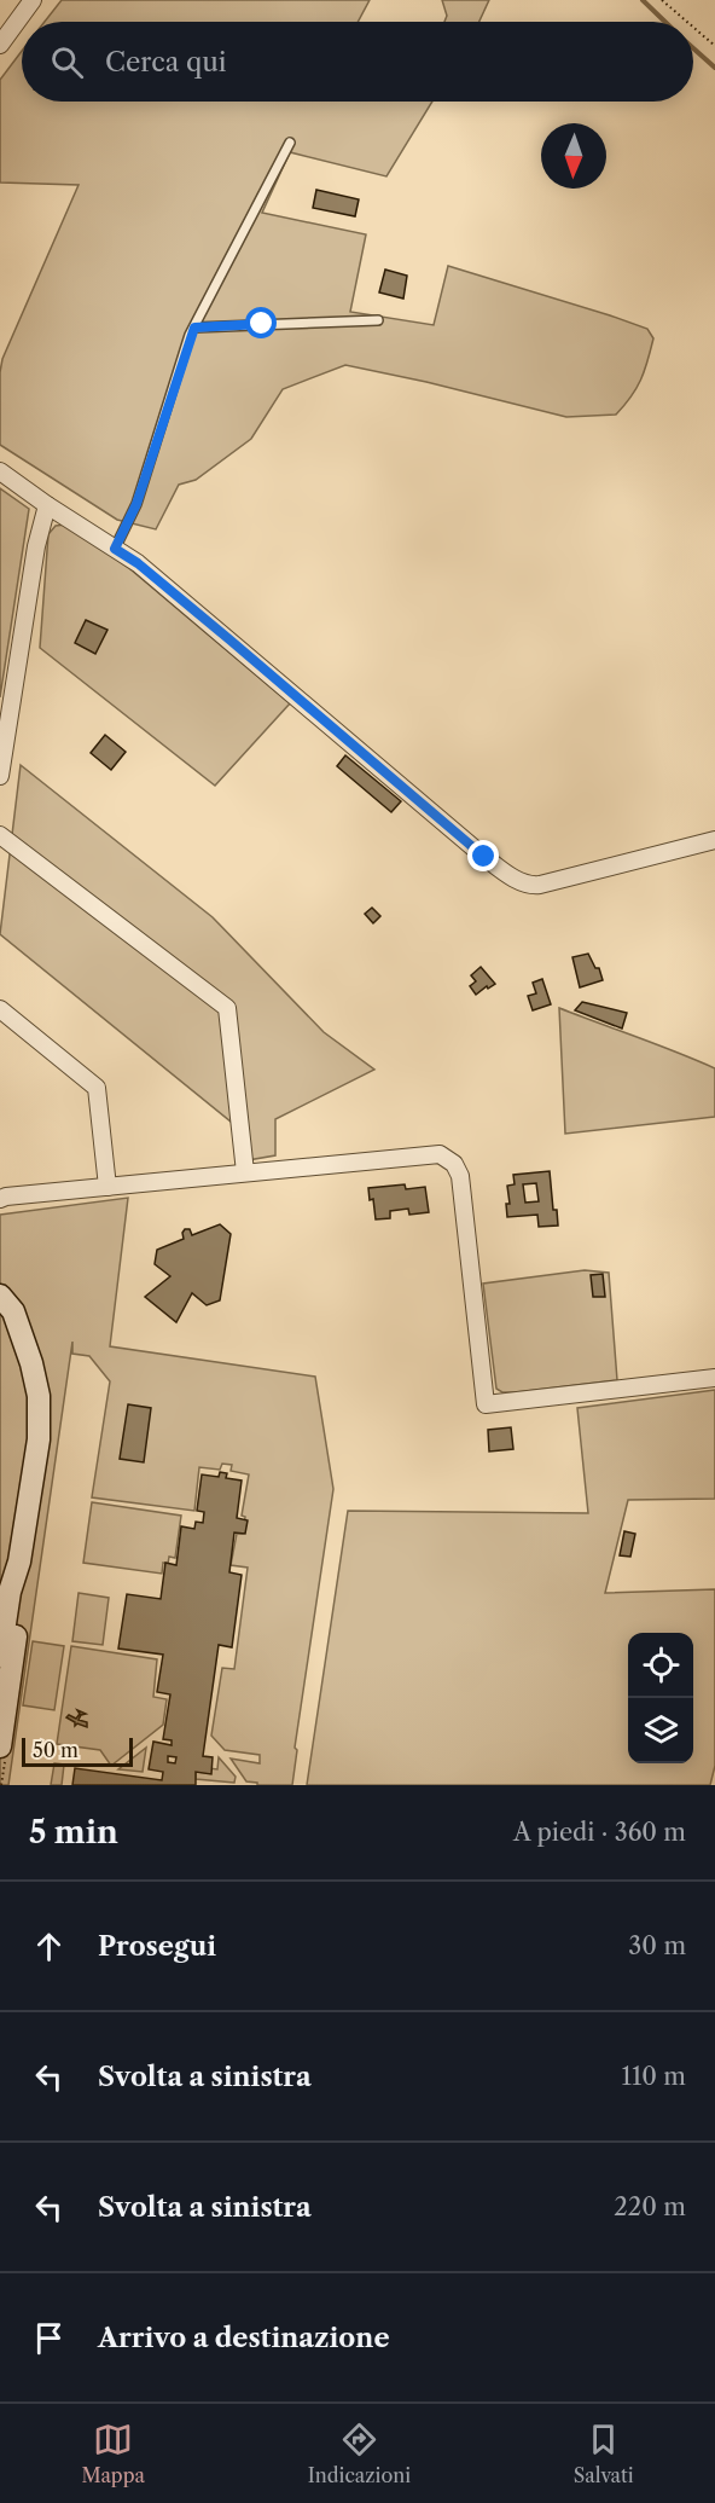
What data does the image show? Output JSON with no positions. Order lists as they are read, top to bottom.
{
  "scale_bar": "50 m",
  "north": "bottom",
  "page": {
    "search": "Cerca qui",
    "scale": "50 m",
    "heading": ["5 min", "A piedi · 360 m"],
    "list": [
      ["Prosegui", "30 m"],
      ["Svolta a sinistra", "110 m"],
      ["Svolta a sinistra", "220 m"],
      "Arrivo a destinazione"
    ],
    "nav": ["Mappa", "Indicazioni", "Salvati"]
  }
}
